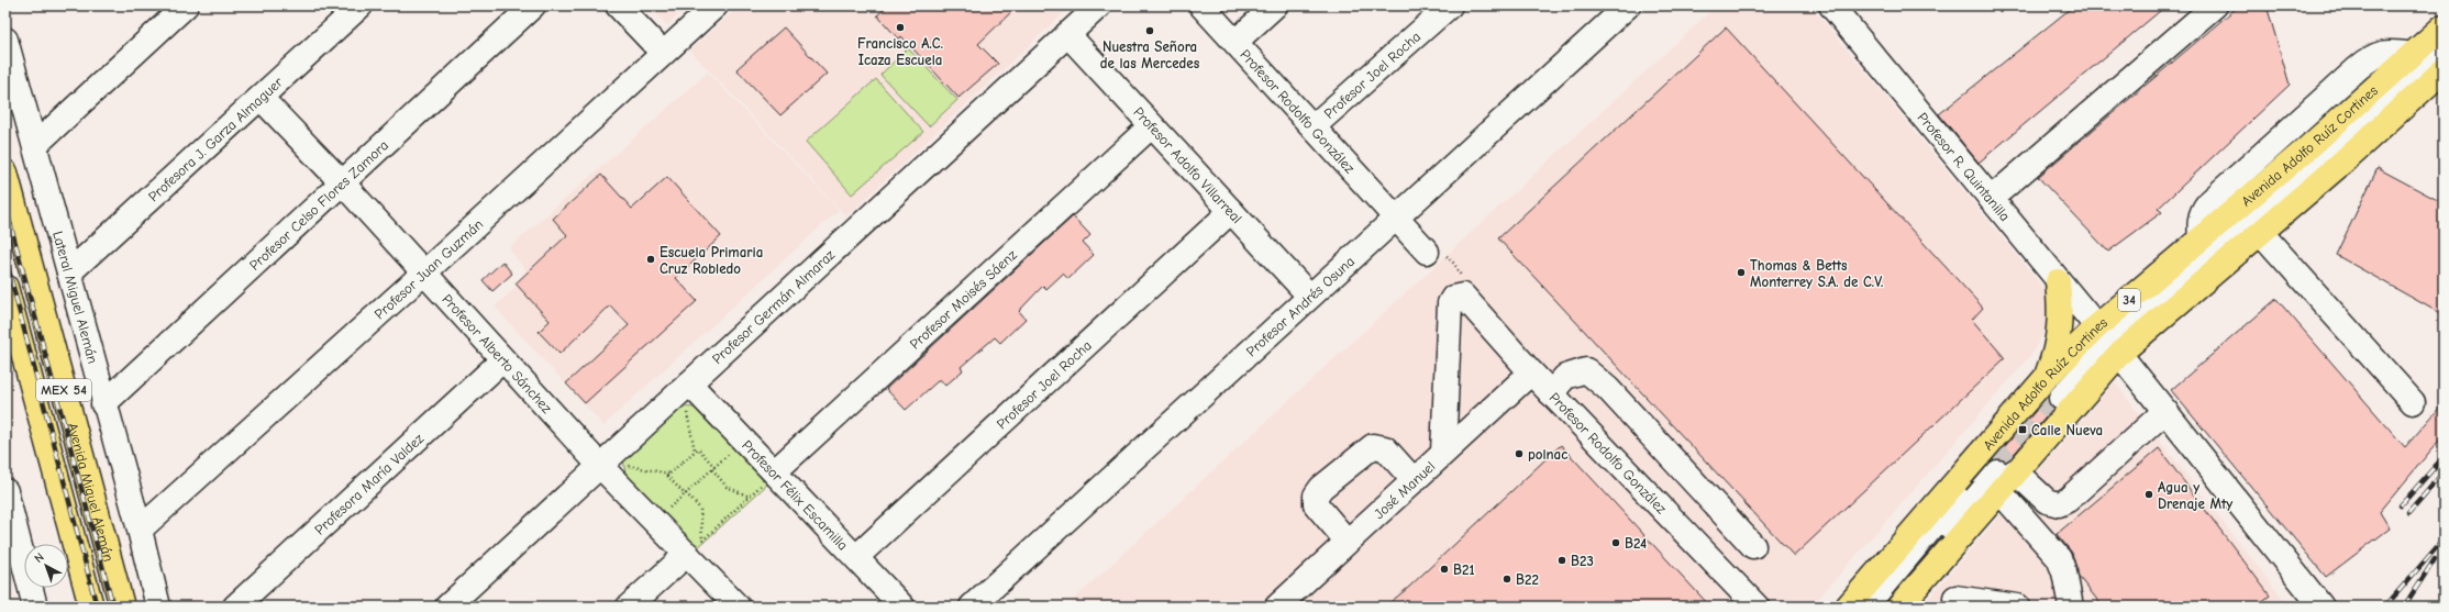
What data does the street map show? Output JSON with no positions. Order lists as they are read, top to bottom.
{
  "streets": {
    "main road": [
      "Avenida Adolfo Ruíz Cortines",
      "34",
      "MEX 54",
      "Avenida Miguel Alemán"
    ],
    "street": [
      "Profesor Joel Rocha",
      "Profesor Rodolfo González",
      "Profesora J. Garza Almaguer",
      "Profesor Adolfo Villarreal",
      "Profesor R. Quintanilla",
      "Profesor Celso Flores Zamora",
      "Profesor Juan Guzmán",
      "Lateral Miguel Alemán",
      "Profesor Moisés Sáenz",
      "Profesor Germán Almaraz",
      "Profesor Andrés Osuna",
      "Profesor Alberto Sánchez",
      "Profesora María Valdez",
      "José Manuel",
      "Profesor Félix Escamilla"
    ]
  },
  "crossings": [
    ["Profesor Joel Rocha", "Profesor Rodolfo González"],
    ["Profesor Joel Rocha", "Profesor Adolfo Villarreal"],
    ["Profesor Joel Rocha", "Profesor Félix Escamilla"],
    ["Profesor Rodolfo González", "Profesor Andrés Osuna"],
    ["Profesor Rodolfo González", "José Manuel"],
    ["Profesora J. Garza Almaguer", "Lateral Miguel Alemán"],
    ["Profesora J. Garza Almaguer", "Profesor Alberto Sánchez"],
    ["Avenida Adolfo Ruíz Cortines", "Profesor R. Quintanilla"],
    ["Profesor Adolfo Villarreal", "Profesor Moisés Sáenz"],
    ["Profesor Adolfo Villarreal", "Profesor Germán Almaraz"],
    ["Profesor Adolfo Villarreal", "Profesor Andrés Osuna"],
    ["Profesor Celso Flores Zamora", "Lateral Miguel Alemán"],
    ["Profesor Celso Flores Zamora", "Profesor Alberto Sánchez"],
    ["Profesor Juan Guzmán", "Lateral Miguel Alemán"],
    ["Profesor Juan Guzmán", "Profesor Alberto Sánchez"],
    ["Profesor Moisés Sáenz", "Profesor Félix Escamilla"],
    ["Profesor Germán Almaraz", "Profesor Alberto Sánchez"],
    ["Profesor Germán Almaraz", "Profesor Félix Escamilla"],
    ["Profesor Alberto Sánchez", "Profesora María Valdez"]
  ],
  "places": {
    "other": [
      "Francisco A.C. Icaza Escuela",
      "Nuestra Señora de las Mercedes",
      "Escuela Primaria Cruz Robledo",
      "Thomas & Betts Monterrey S.A. de C.V.",
      "polnac",
      "Agua y Drenaje Mty",
      "B24",
      "B23",
      "B21",
      "B22"
    ],
    "transit": ["Calle Nueva"]
  },
  "north": "top left"
}
